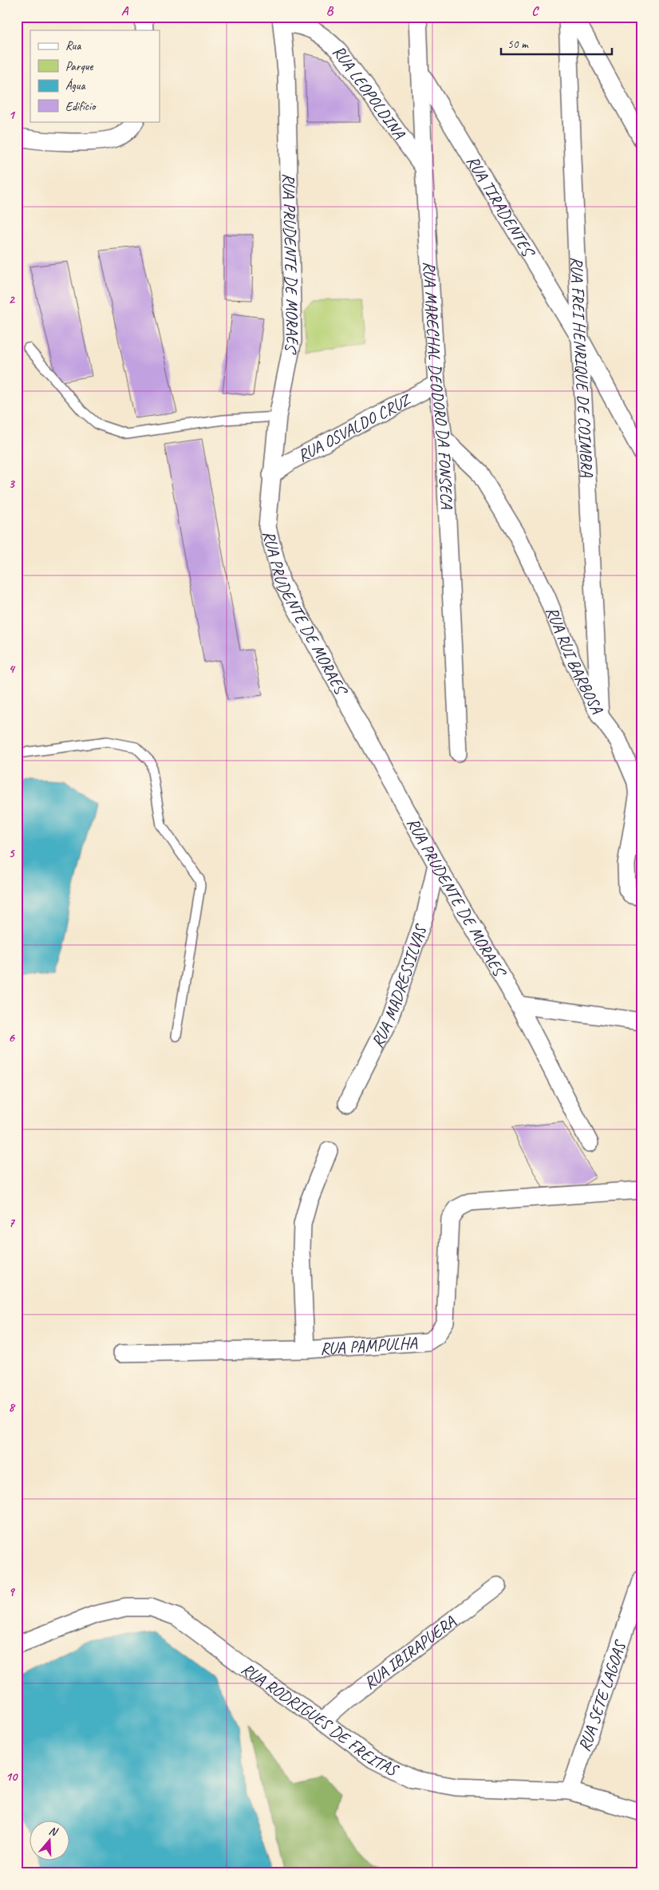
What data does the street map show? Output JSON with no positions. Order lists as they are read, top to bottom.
{
  "streets": {
    "street": [
      "RUA LEOPOLDINA",
      "RUA TIRADENTES",
      "RUA PRUDENTE DE MORAES",
      "RUA FREI HENRIQUE DE COIMBRA",
      "RUA MARECHAL DEODORO DA FONSECA",
      "RUA OSVALDO CRUZ",
      "RUA RUI BARBOSA",
      "RUA MADRESSILVAS",
      "RUA PAMPULHA",
      "RUA IBIRAPUERA",
      "RUA SETE LAGOAS",
      "RUA RODRIGUES DE FREITAS"
    ]
  },
  "crossings": [
    ["RUA LEOPOLDINA", "RUA PRUDENTE DE MORAES"],
    ["RUA LEOPOLDINA", "RUA MARECHAL DEODORO DA FONSECA"],
    ["RUA TIRADENTES", "RUA FREI HENRIQUE DE COIMBRA"],
    ["RUA TIRADENTES", "RUA MARECHAL DEODORO DA FONSECA"],
    ["RUA PRUDENTE DE MORAES", "RUA OSVALDO CRUZ"],
    ["RUA PRUDENTE DE MORAES", "RUA MADRESSILVAS"],
    ["RUA FREI HENRIQUE DE COIMBRA", "RUA RUI BARBOSA"],
    ["RUA MARECHAL DEODORO DA FONSECA", "RUA OSVALDO CRUZ"],
    ["RUA MARECHAL DEODORO DA FONSECA", "RUA RUI BARBOSA"],
    ["RUA IBIRAPUERA", "RUA RODRIGUES DE FREITAS"],
    ["RUA SETE LAGOAS", "RUA RODRIGUES DE FREITAS"]
  ],
  "legend": [
    "Rua",
    "Parque",
    "Água",
    "Edifício"
  ],
  "scale_bar": "50 m",
  "north": "top",
  "grid": {
    "columns": ["A", "B", "C"],
    "rows": [
      "1",
      "2",
      "3",
      "4",
      "5",
      "6",
      "7",
      "8",
      "9",
      "10"
    ]
  }
}
